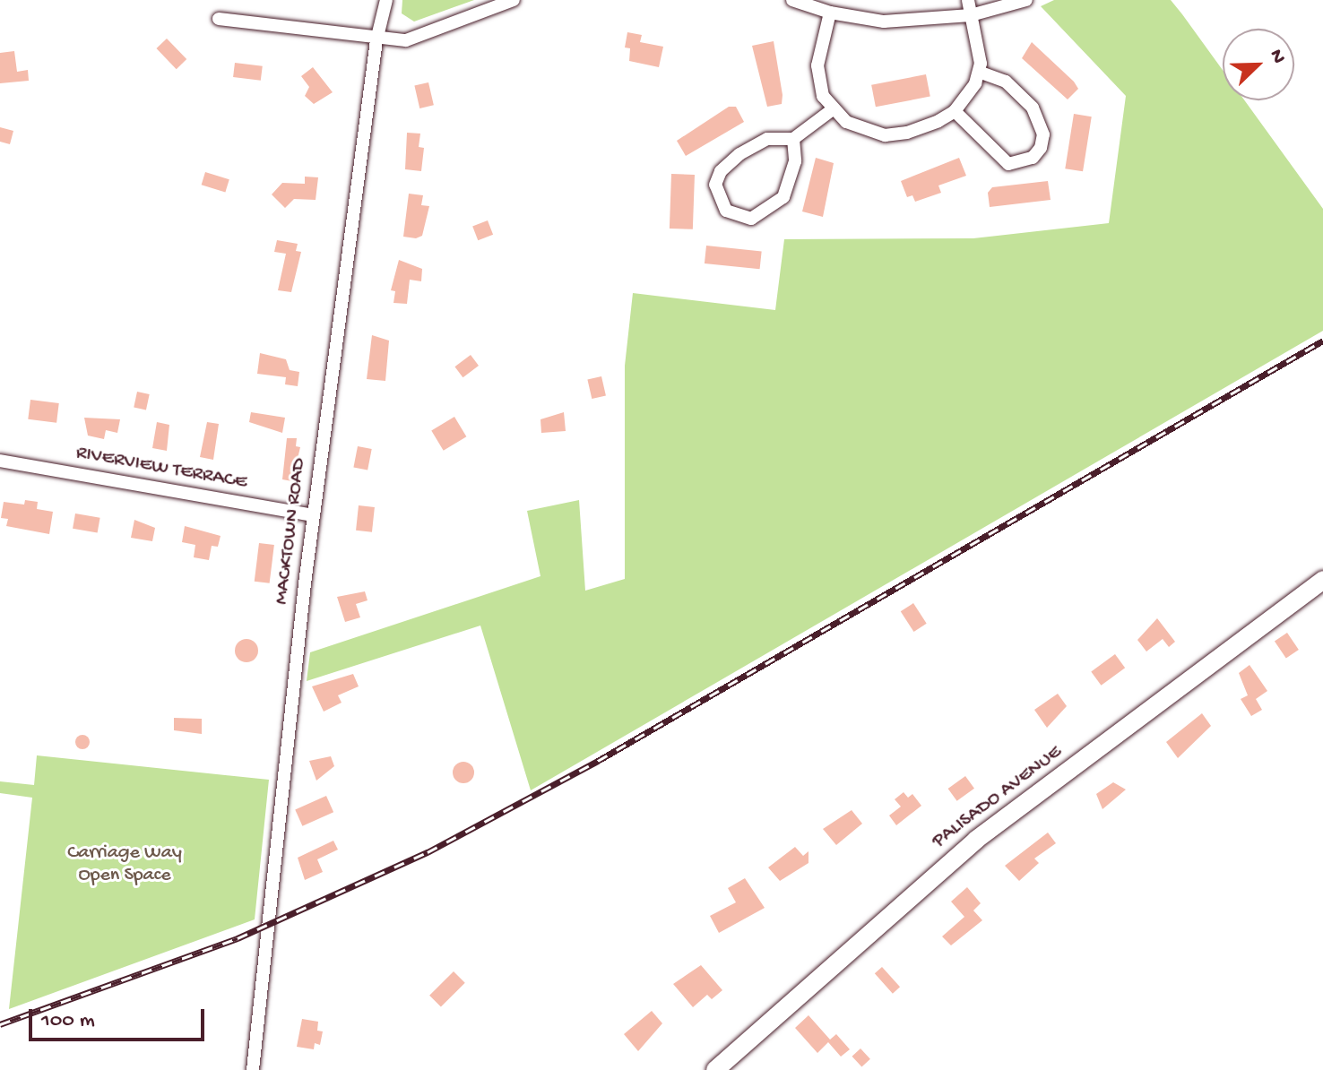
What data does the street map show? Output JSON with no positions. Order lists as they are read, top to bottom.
{
  "streets": {
    "main road": ["PALISADO AVENUE"],
    "street": ["RIVERVIEW TERRACE", "MACKTOWN ROAD"]
  },
  "crossings": [
    ["RIVERVIEW TERRACE", "MACKTOWN ROAD"]
  ],
  "parks": ["Carriage Way Open Space"],
  "scale_bar": "100 m",
  "north": "top right"
}
